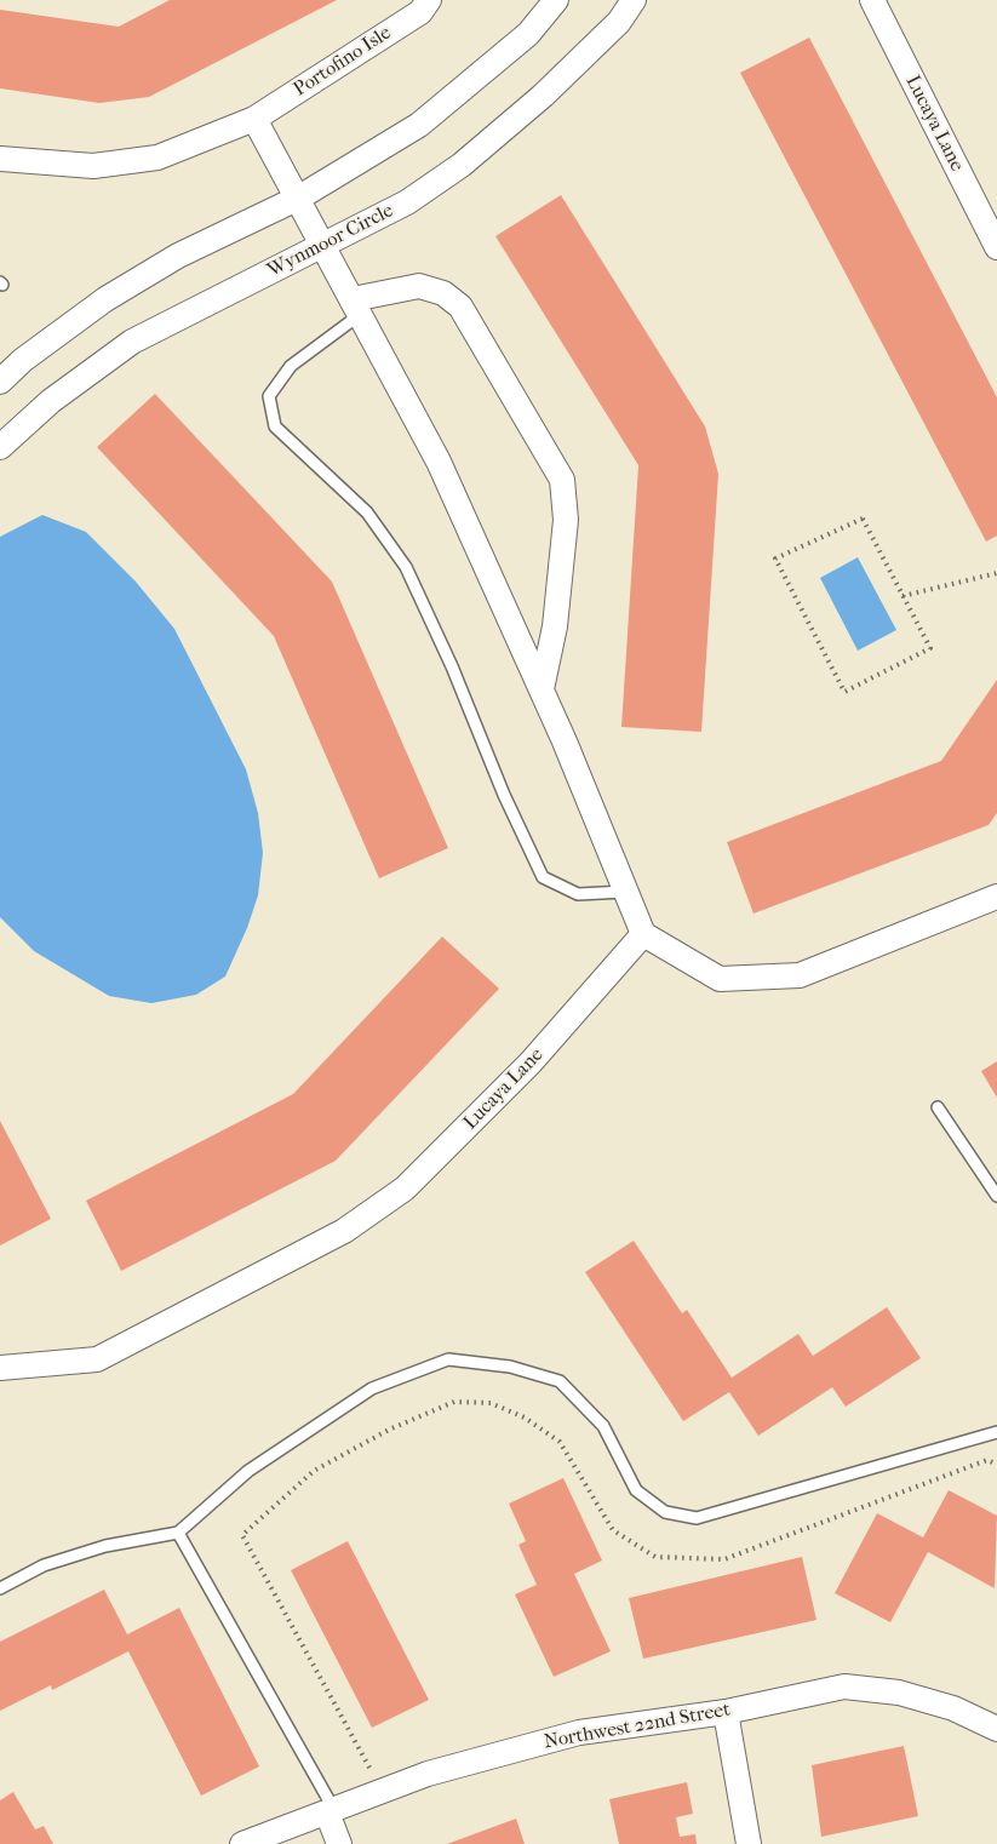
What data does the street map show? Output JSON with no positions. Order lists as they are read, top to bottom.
{
  "streets": {
    "street": [
      "Portofino Isle",
      "Lucaya Lane",
      "Wynmoor Circle",
      "Northwest 22nd Street"
    ]
  }
}
